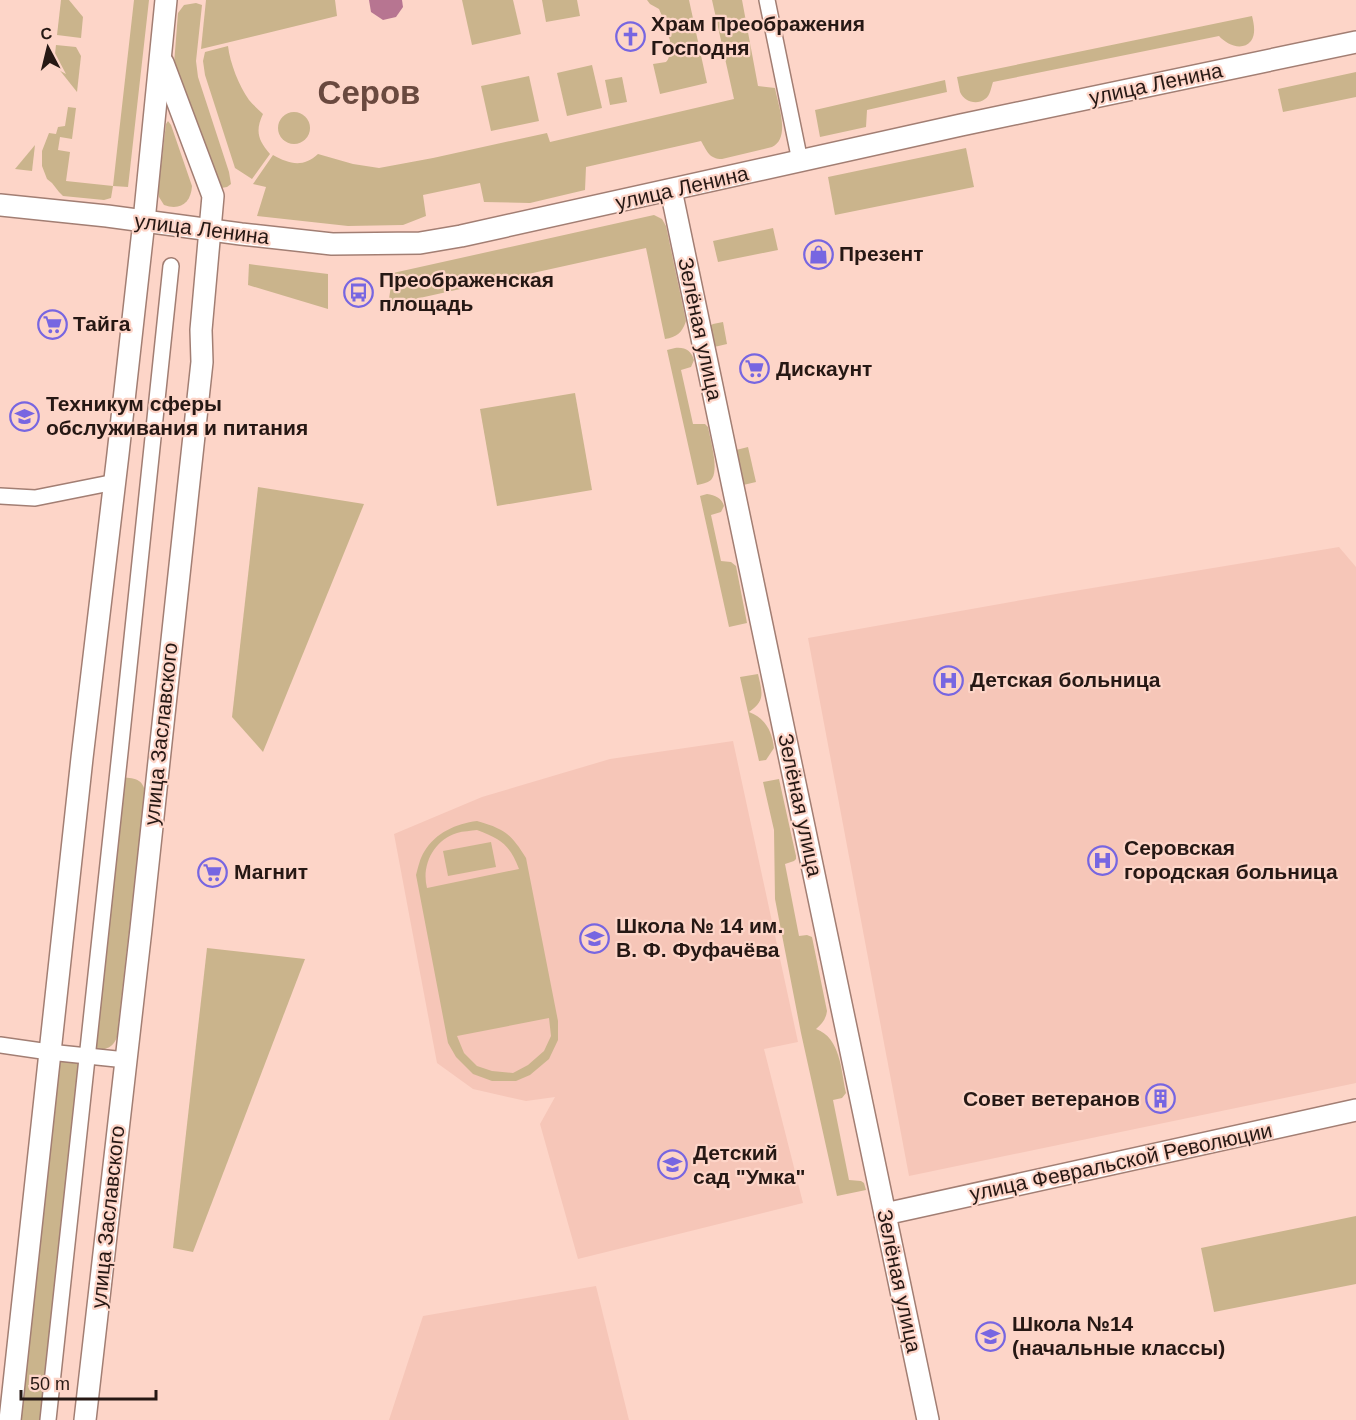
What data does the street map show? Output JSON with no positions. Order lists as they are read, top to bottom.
{
  "streets": {
    "street": [
      "улица Ленина",
      "Зелёная улица",
      "улица Заславского",
      "улица Февральской Революции"
    ]
  },
  "crossings": [
    ["улица Ленина", "Зелёная улица"],
    ["улица Ленина", "улица Заславского"],
    ["Зелёная улица", "улица Февральской Революции"]
  ],
  "districts": ["Серов"],
  "places": {
    "church": ["Храм Преображения Господня"],
    "shop": ["Презент"],
    "bus stop": ["Преображенская площадь"],
    "supermarket": ["Тайга", "Дискаунт", "Магнит"],
    "school or university": [
      "Техникум сферы обслуживания и питания",
      "Школа № 14 им. В. Ф. Фуфачёва",
      "Детский сад \"Умка\"",
      "Школа №14 (начальные классы)"
    ],
    "hospital": ["Детская больница", "Серовская городская больница"],
    "building": ["Совет ветеранов"]
  },
  "scale_bar": "50 m",
  "north": "top"
}
